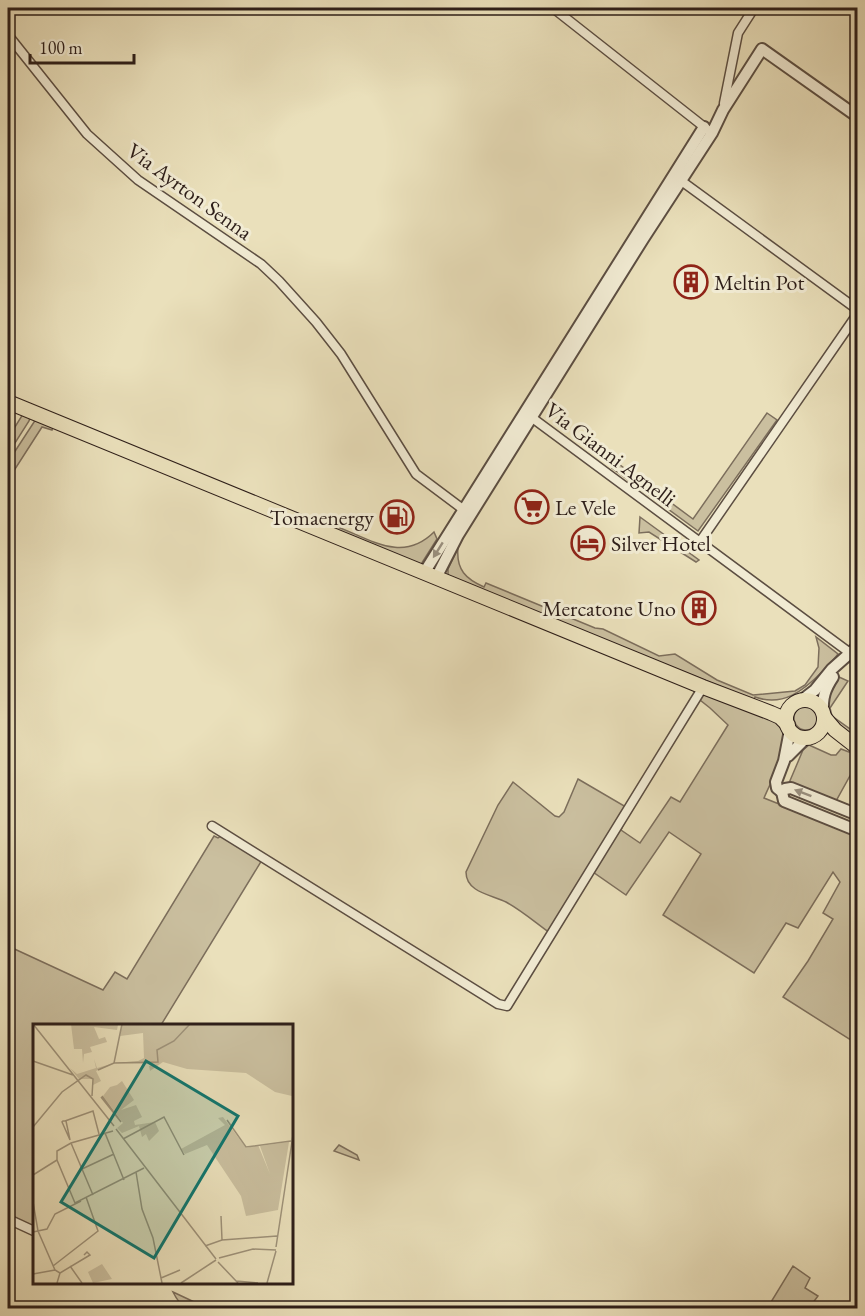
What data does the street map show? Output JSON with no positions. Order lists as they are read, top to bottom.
{
  "streets": {
    "street": ["Via Ayrton Senna", "Via Gianni Agnelli"]
  },
  "places": {
    "building": ["Meltin Pot", "Mercatone Uno"],
    "supermarket": ["Le Vele"],
    "fuel station": ["Tomaenergy"],
    "hotel": ["Silver Hotel"]
  },
  "scale_bar": "100 m"
}
